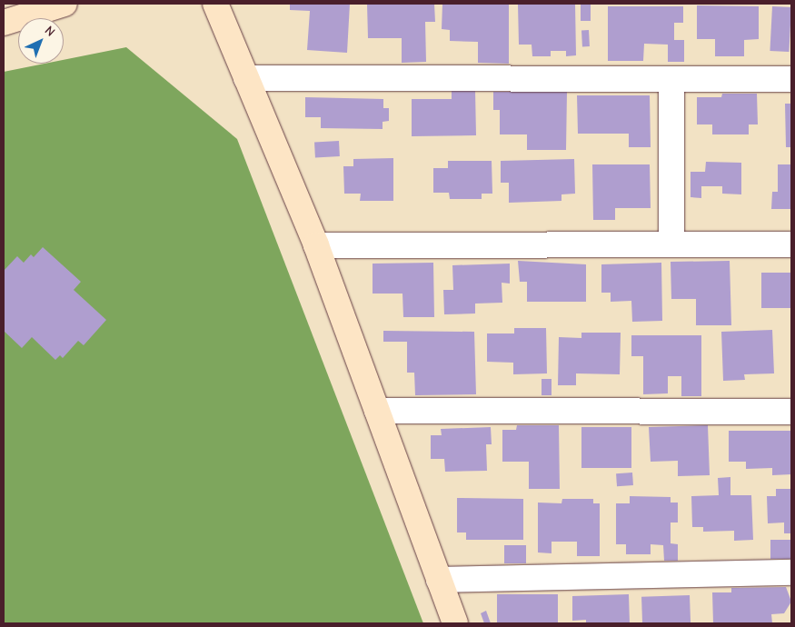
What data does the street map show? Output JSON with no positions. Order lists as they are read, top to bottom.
{
  "north": "top right"
}
